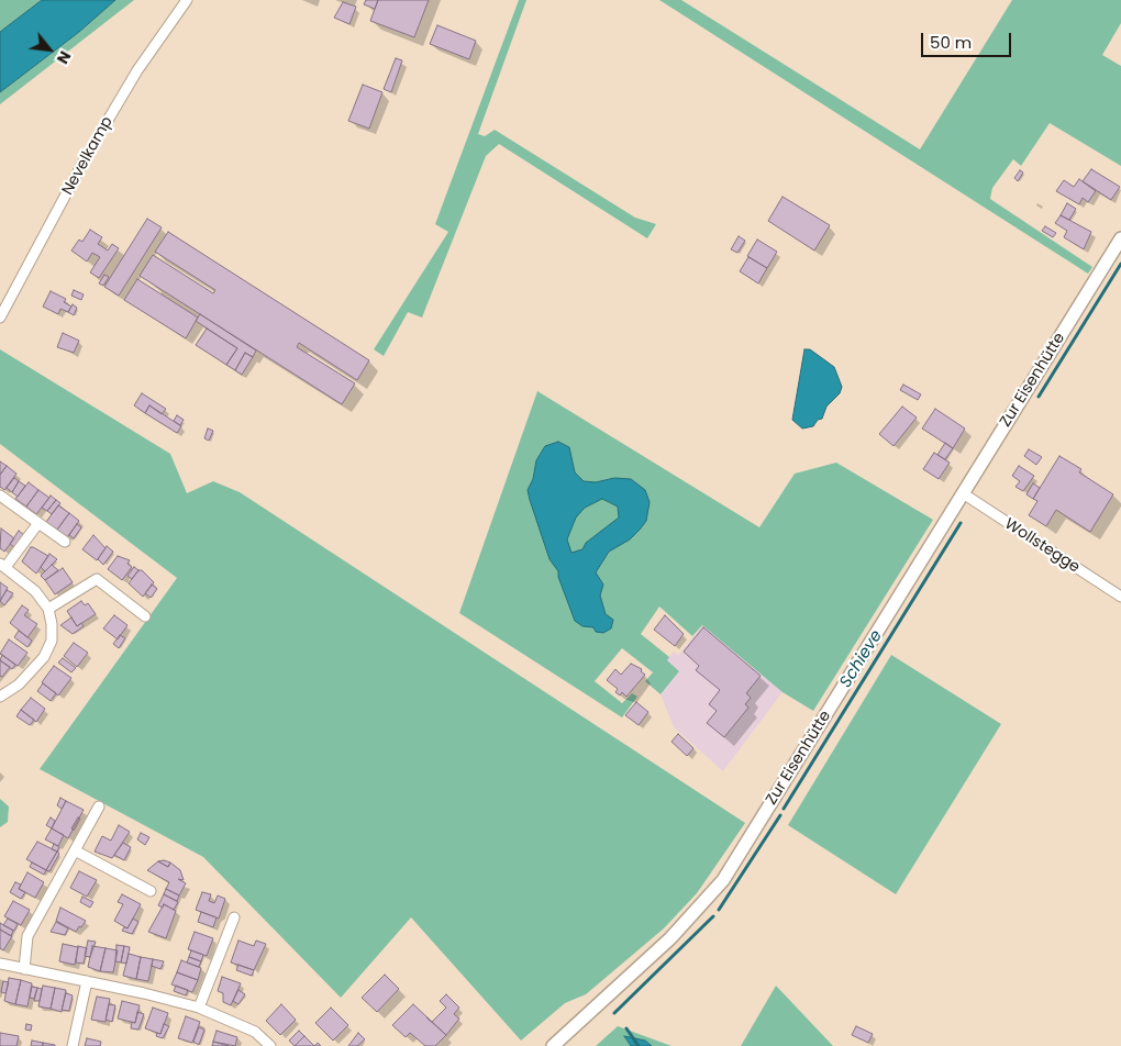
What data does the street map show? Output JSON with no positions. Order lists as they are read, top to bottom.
{
  "streets": {
    "street": ["Nevelkamp", "Zur Eisenhütte", "Wollstegge"]
  },
  "crossings": [
    ["Zur Eisenhütte", "Wollstegge"]
  ],
  "water": ["Schieve"],
  "scale_bar": "50 m",
  "north": "bottom right"
}
